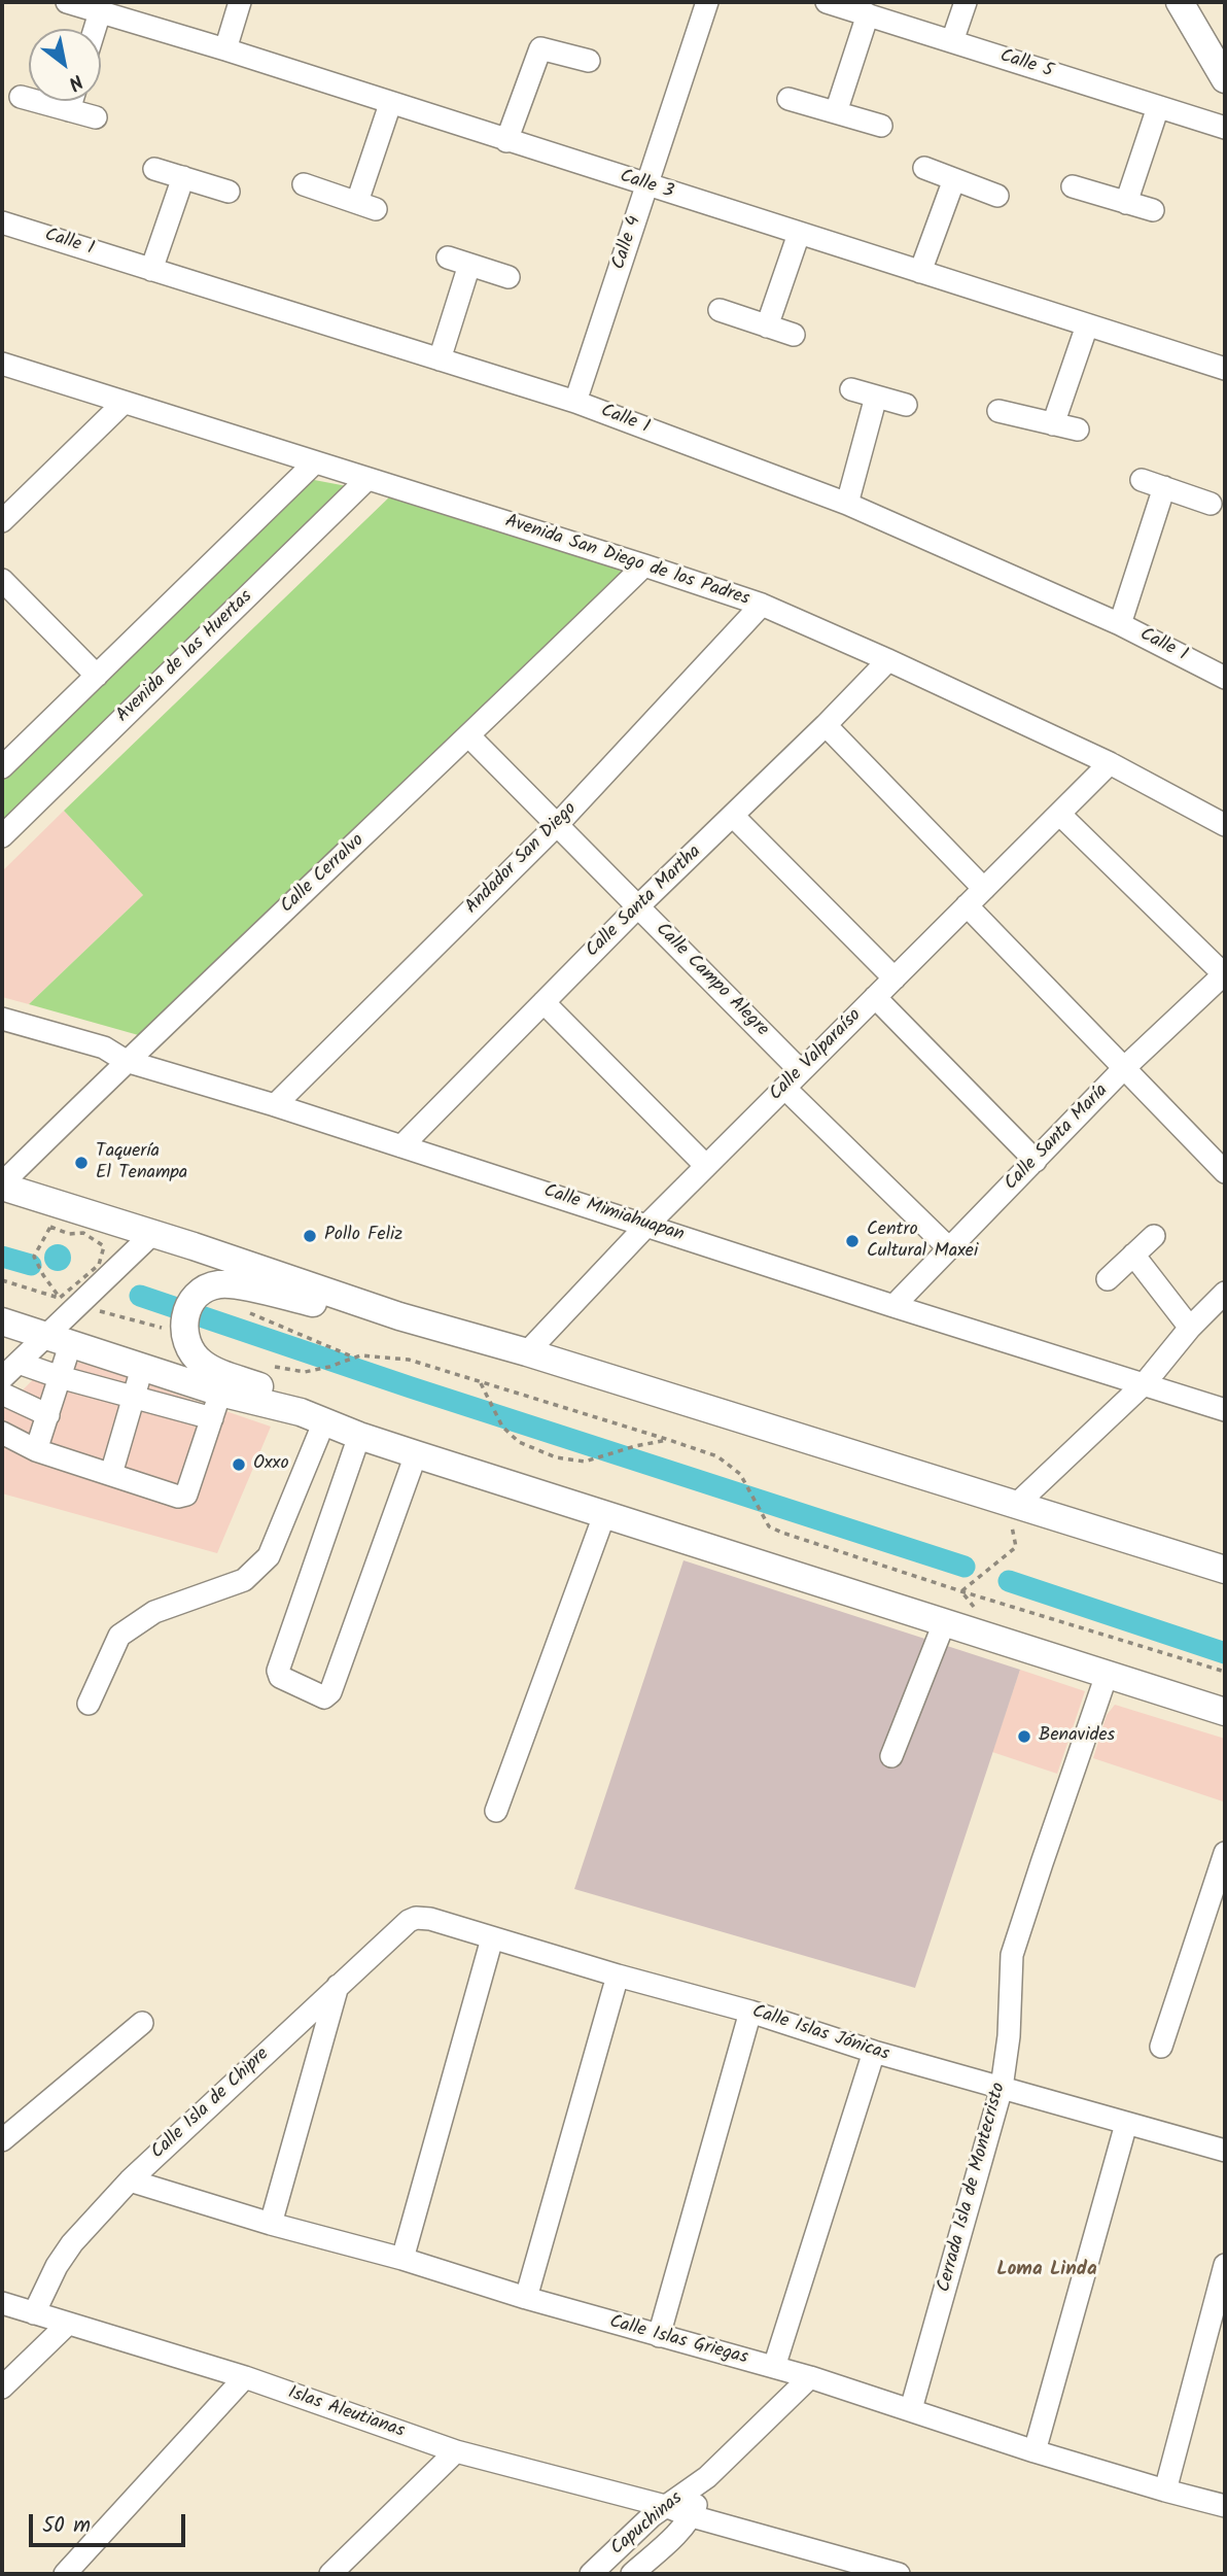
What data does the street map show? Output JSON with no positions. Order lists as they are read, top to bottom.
{
  "streets": {
    "street": [
      "Calle 5",
      "Calle 3",
      "Calle 1",
      "Calle 4",
      "Avenida San Diego de los Padres",
      "Avenida de las Huertas",
      "Andador San Diego",
      "Calle Cerralvo",
      "Calle Santa Martha",
      "Calle Campo Alegre",
      "Calle Valparaíso",
      "Calle Santa María",
      "Calle Mimiahuapan",
      "Calle Islas Jónicas",
      "Calle Isla de Chipre",
      "Cerrada Isla de Montecristo",
      "Calle Islas Griegas",
      "Islas Aleutianas",
      "Capuchinas"
    ]
  },
  "crossings": [
    ["Calle 3", "Calle 4"],
    ["Calle 1", "Calle 4"],
    ["Avenida San Diego de los Padres", "Avenida de las Huertas"],
    ["Avenida San Diego de los Padres", "Andador San Diego"],
    ["Avenida San Diego de los Padres", "Calle Cerralvo"],
    ["Avenida San Diego de los Padres", "Calle Santa Martha"],
    ["Avenida San Diego de los Padres", "Calle Valparaíso"],
    ["Andador San Diego", "Calle Campo Alegre"],
    ["Andador San Diego", "Calle Mimiahuapan"],
    ["Calle Cerralvo", "Calle Campo Alegre"],
    ["Calle Cerralvo", "Calle Mimiahuapan"],
    ["Calle Santa Martha", "Calle Campo Alegre"],
    ["Calle Santa Martha", "Calle Mimiahuapan"],
    ["Calle Campo Alegre", "Calle Valparaíso"],
    ["Calle Valparaíso", "Calle Mimiahuapan"],
    ["Calle Santa María", "Calle Mimiahuapan"],
    ["Calle Islas Jónicas", "Calle Isla de Chipre"],
    ["Calle Islas Jónicas", "Cerrada Isla de Montecristo"],
    ["Calle Isla de Chipre", "Calle Islas Griegas"],
    ["Calle Isla de Chipre", "Islas Aleutianas"],
    ["Cerrada Isla de Montecristo", "Calle Islas Griegas"],
    ["Calle Islas Griegas", "Capuchinas"],
    ["Islas Aleutianas", "Capuchinas"]
  ],
  "districts": ["Loma Linda"],
  "places": [
    "Taquería El Tenampa",
    "Pollo Feliz",
    "Centro Cultural Maxei",
    "Oxxo",
    "Benavides"
  ],
  "scale_bar": "50 m",
  "north": "bottom right"
}
